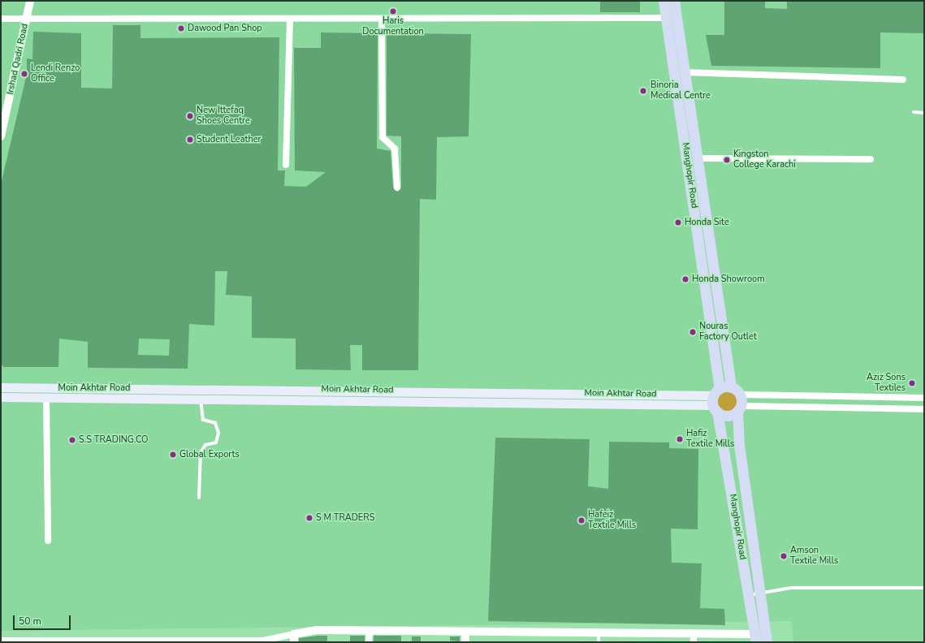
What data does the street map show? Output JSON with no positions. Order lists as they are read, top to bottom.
{
  "streets": {
    "main road": ["Manghopir Road", "Moin Akhtar Road"],
    "street": ["Irshad Qadri Road"]
  },
  "crossings": [
    ["Manghopir Road", "Moin Akhtar Road"]
  ],
  "places": [
    "Haris Documentation",
    "Dawood Pan Shop",
    "Lendi Renzo Office",
    "Binoria Medical Centre",
    "New Ittefaq Shoes Centre",
    "Student Leather",
    "Kingston College Karachi",
    "Honda Site",
    "Honda Showroom",
    "Nouras Factory Outlet",
    "Aziz Sons Textiles",
    "Hafiz Textile Mills",
    "S.S TRADING.CO",
    "Global Exports",
    "S M TRADERS",
    "Hafeiz Textile Mills",
    "Amson Textile Mills"
  ],
  "scale_bar": "50 m"
}
